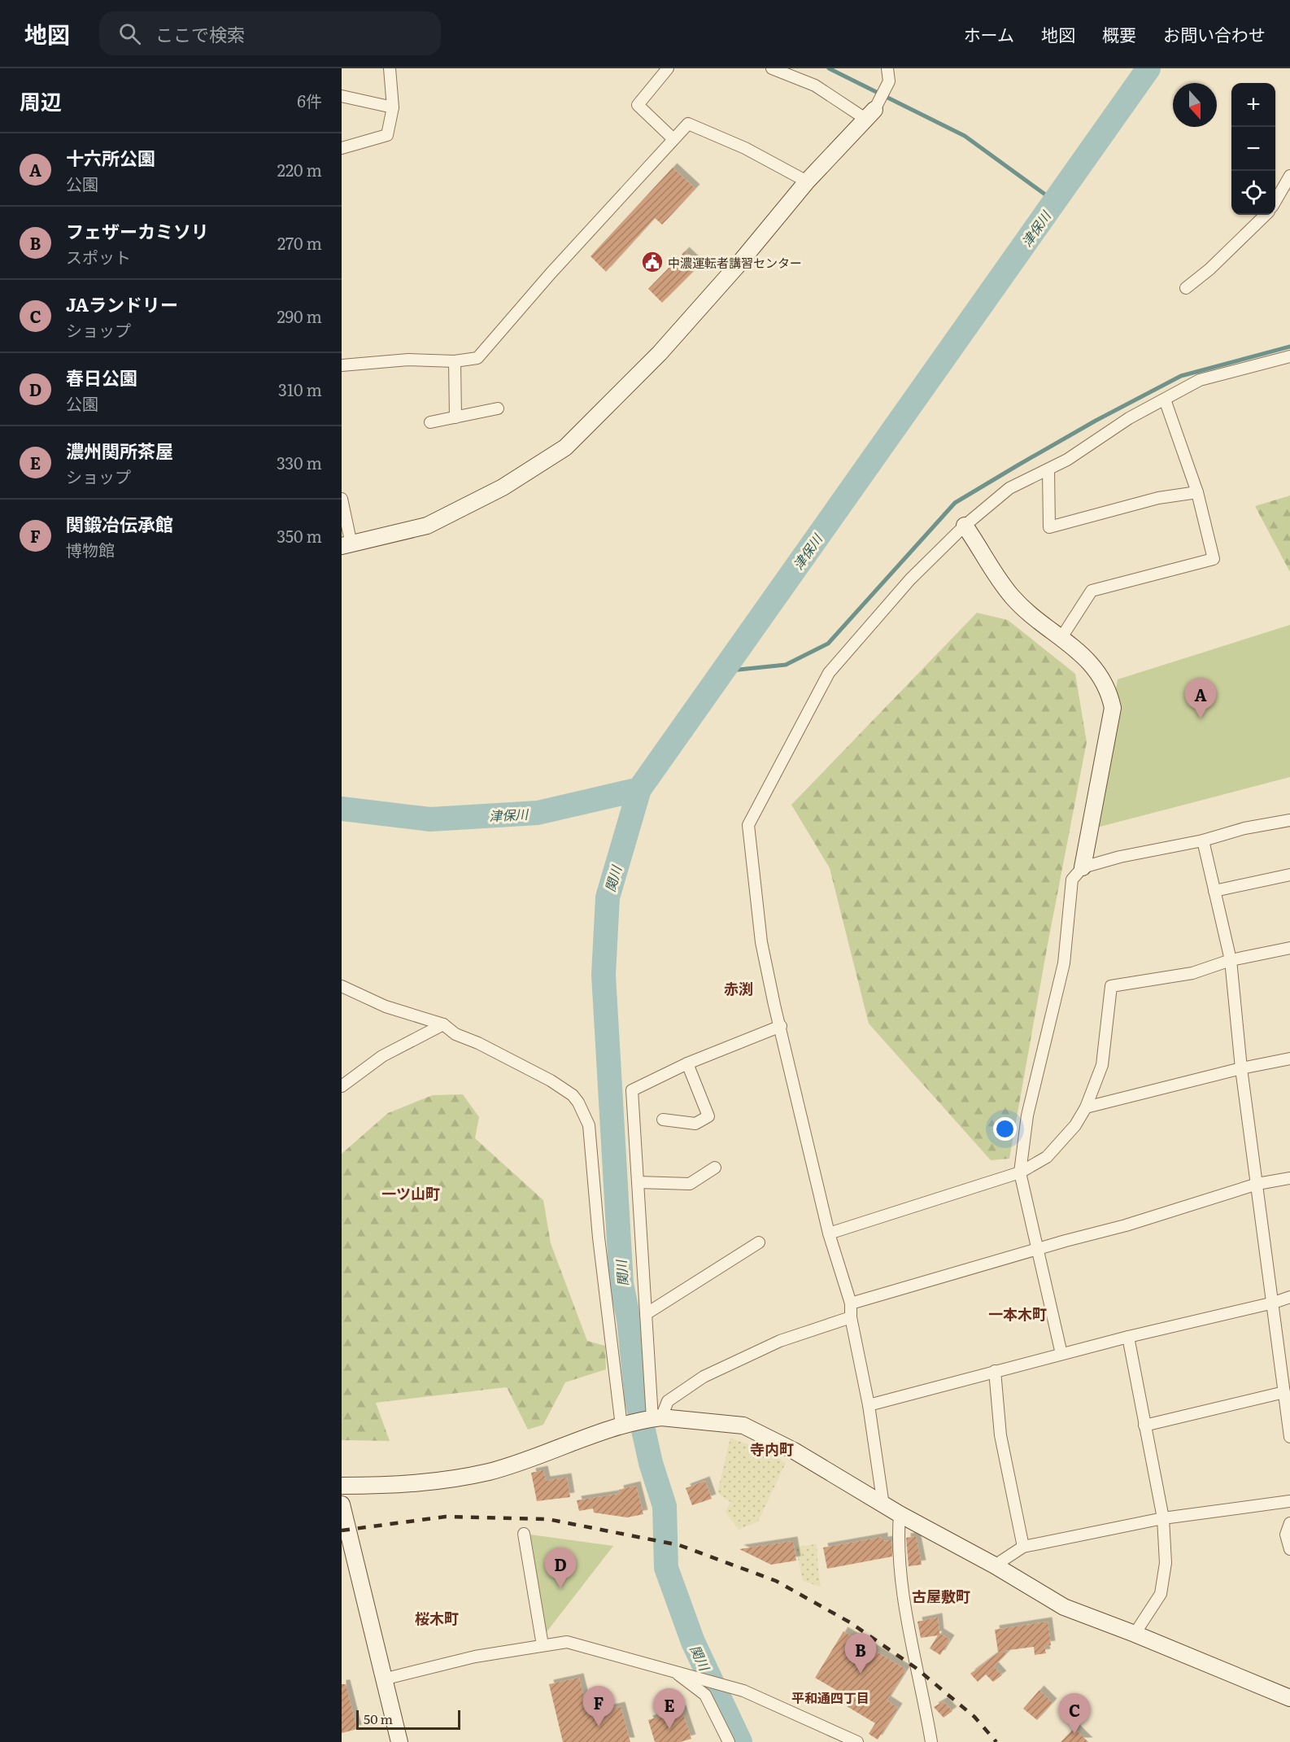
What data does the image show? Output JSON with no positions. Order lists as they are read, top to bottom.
{
  "districts": [
    "赤渕",
    "一ツ山町",
    "一本木町",
    "寺内町",
    "古屋敷町",
    "桜木町",
    "平和通四丁目"
  ],
  "water": ["津保川", "関川"],
  "places": {
    "public building": ["中濃運転者講習センター"]
  },
  "scale_bar": "50 m",
  "north": "bottom",
  "page": {
    "header": "地図",
    "search": "ここで検索",
    "nav": [
      "ホーム",
      "地図",
      "概要",
      "お問い合わせ"
    ],
    "heading": ["周辺", "6件"],
    "map_buttons": ["+", "−"],
    "list": [
      {
        "mark": "A",
        "name": "十六所公園",
        "note": "公園",
        "value": "220 m"
      },
      {
        "mark": "B",
        "name": "フェザーカミソリ",
        "note": "スポット",
        "value": "270 m"
      },
      {
        "mark": "C",
        "name": "JAランドリー",
        "note": "ショップ",
        "value": "290 m"
      },
      {
        "mark": "D",
        "name": "春日公園",
        "note": "公園",
        "value": "310 m"
      },
      {
        "mark": "E",
        "name": "濃州関所茶屋",
        "note": "ショップ",
        "value": "330 m"
      },
      {
        "mark": "F",
        "name": "関鍛冶伝承館",
        "note": "博物館",
        "value": "350 m"
      }
    ],
    "pins": [
      "A",
      "D",
      "B",
      "F",
      "E",
      "C"
    ],
    "scale": "50 m"
  }
}
